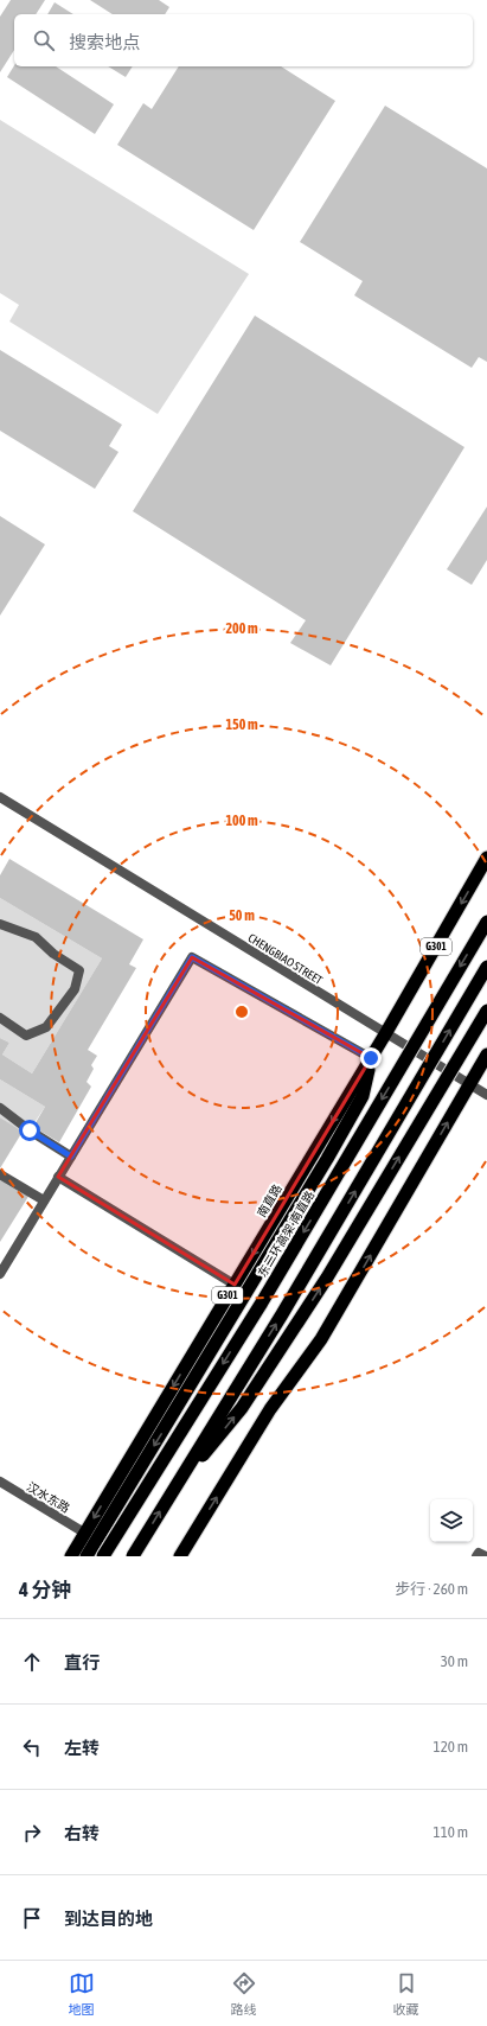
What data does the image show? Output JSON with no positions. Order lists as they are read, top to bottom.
{
  "streets": {
    "highway": ["G301", "南直路", "东二环高架-南直路"],
    "street": ["CHENGBIAO STREET", "汉水东路"]
  },
  "crossings": [
    ["CHENGBIAO STREET", "南直路"],
    ["南直路", "汉水东路"]
  ],
  "page": {
    "search": "搜索地点",
    "heading": ["4 分钟", "步行 · 260 m"],
    "list": [
      ["直行", "30 m"],
      ["左转", "120 m"],
      ["右转", "110 m"],
      "到达目的地"
    ],
    "nav": ["地图", "路线", "收藏"]
  },
  "rings": [
    "200 m",
    "150 m",
    "100 m",
    "50 m"
  ]
}
